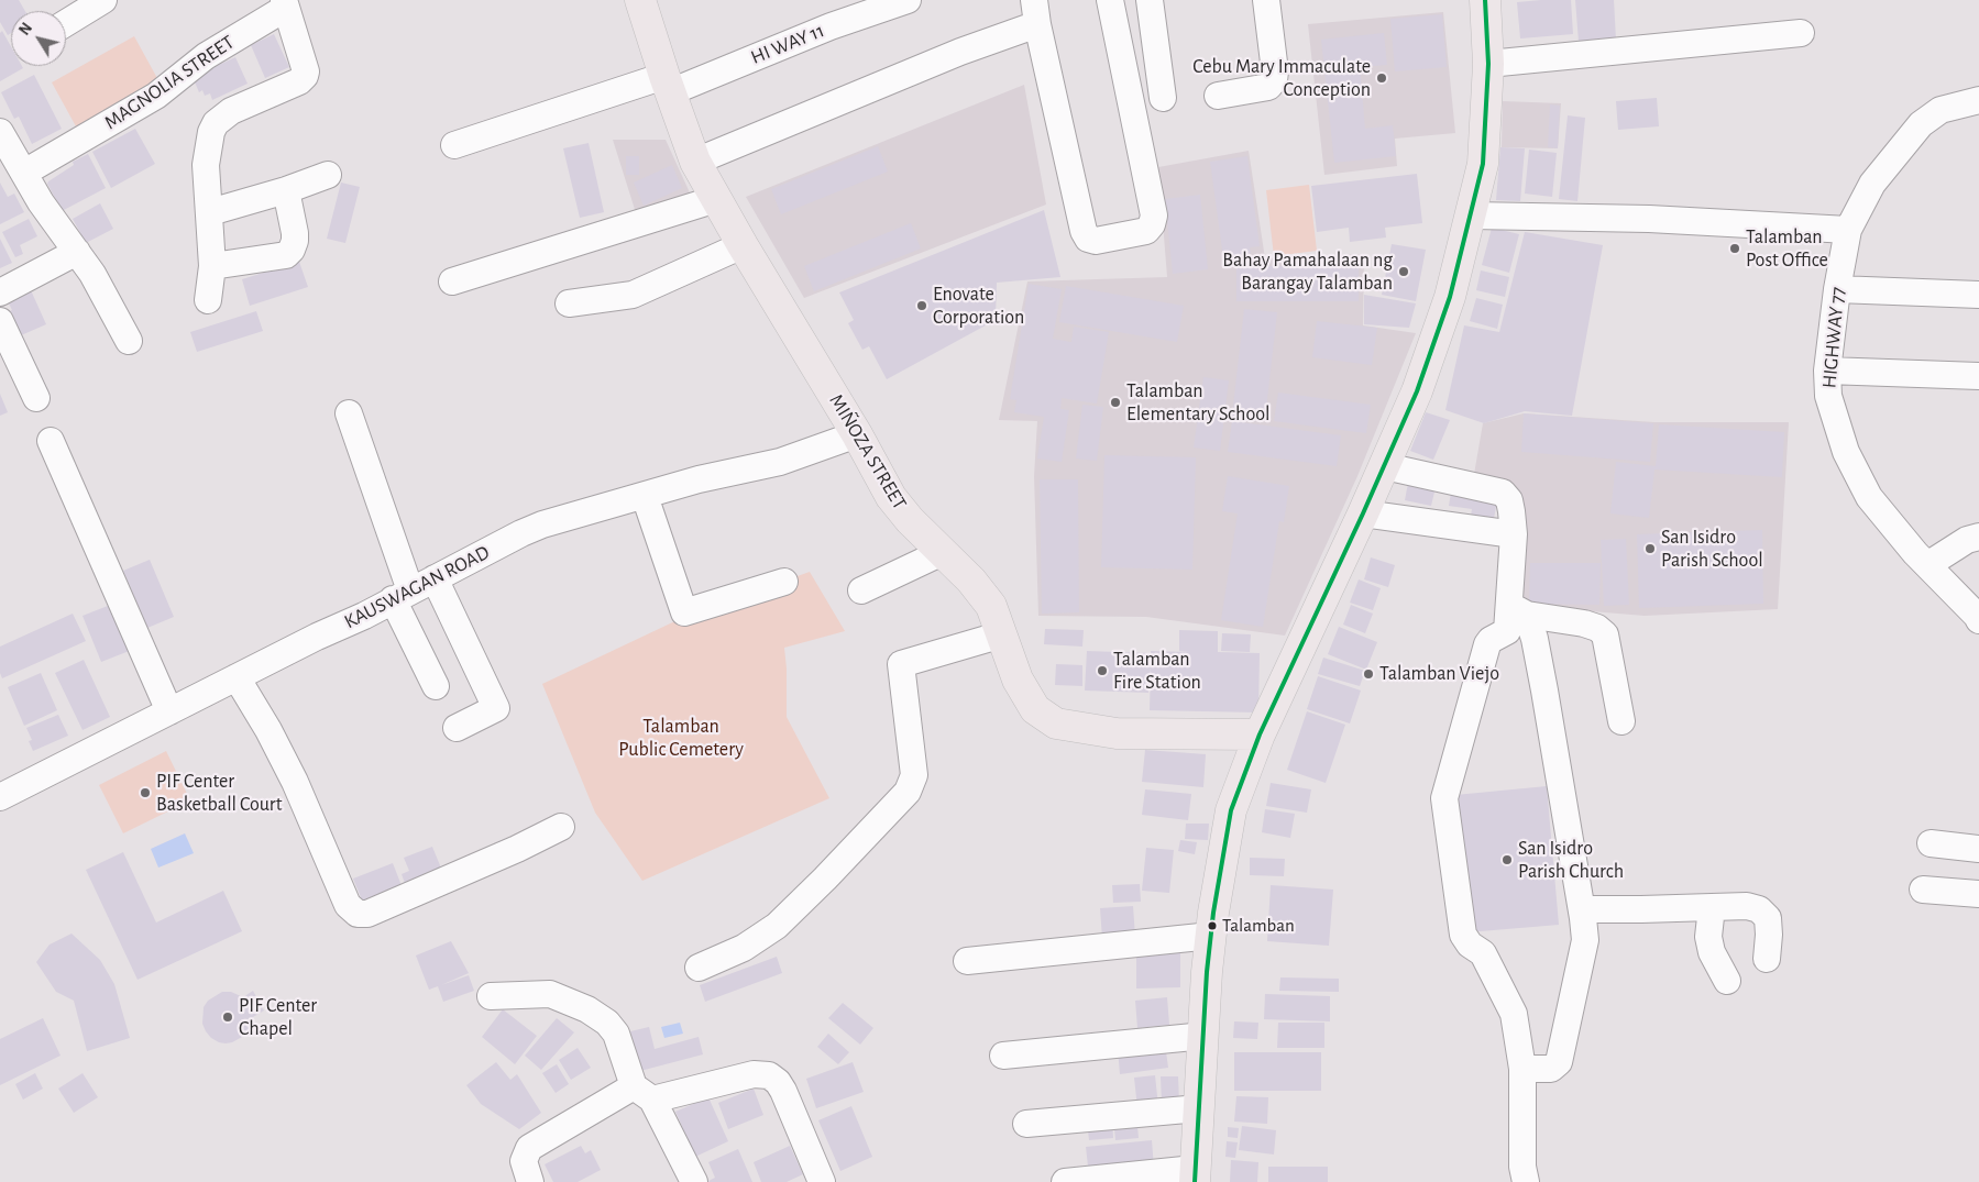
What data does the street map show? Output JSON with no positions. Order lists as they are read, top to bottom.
{
  "streets": {
    "main road": ["MIÑOZA STREET"],
    "street": [
      "HI WAY 11",
      "MAGNOLIA STREET",
      "HIGHWAY 77",
      "KAUSWAGAN ROAD"
    ]
  },
  "crossings": [
    ["HI WAY 11", "MIÑOZA STREET"],
    ["MIÑOZA STREET", "KAUSWAGAN ROAD"]
  ],
  "parks": ["Talamban Public Cemetery"],
  "places": [
    "Cebu Mary Immaculate Conception",
    "Talamban Post Office",
    "Bahay Pamahalaan ng Barangay Talamban",
    "Enovate Corporation",
    "Talamban Elementary School",
    "San Isidro Parish School",
    "Talamban Fire Station",
    "Talamban Viejo",
    "PIF Center Basketball Court",
    "San Isidro Parish Church",
    "Talamban",
    "PIF Center Chapel"
  ],
  "north": "top left"
}
